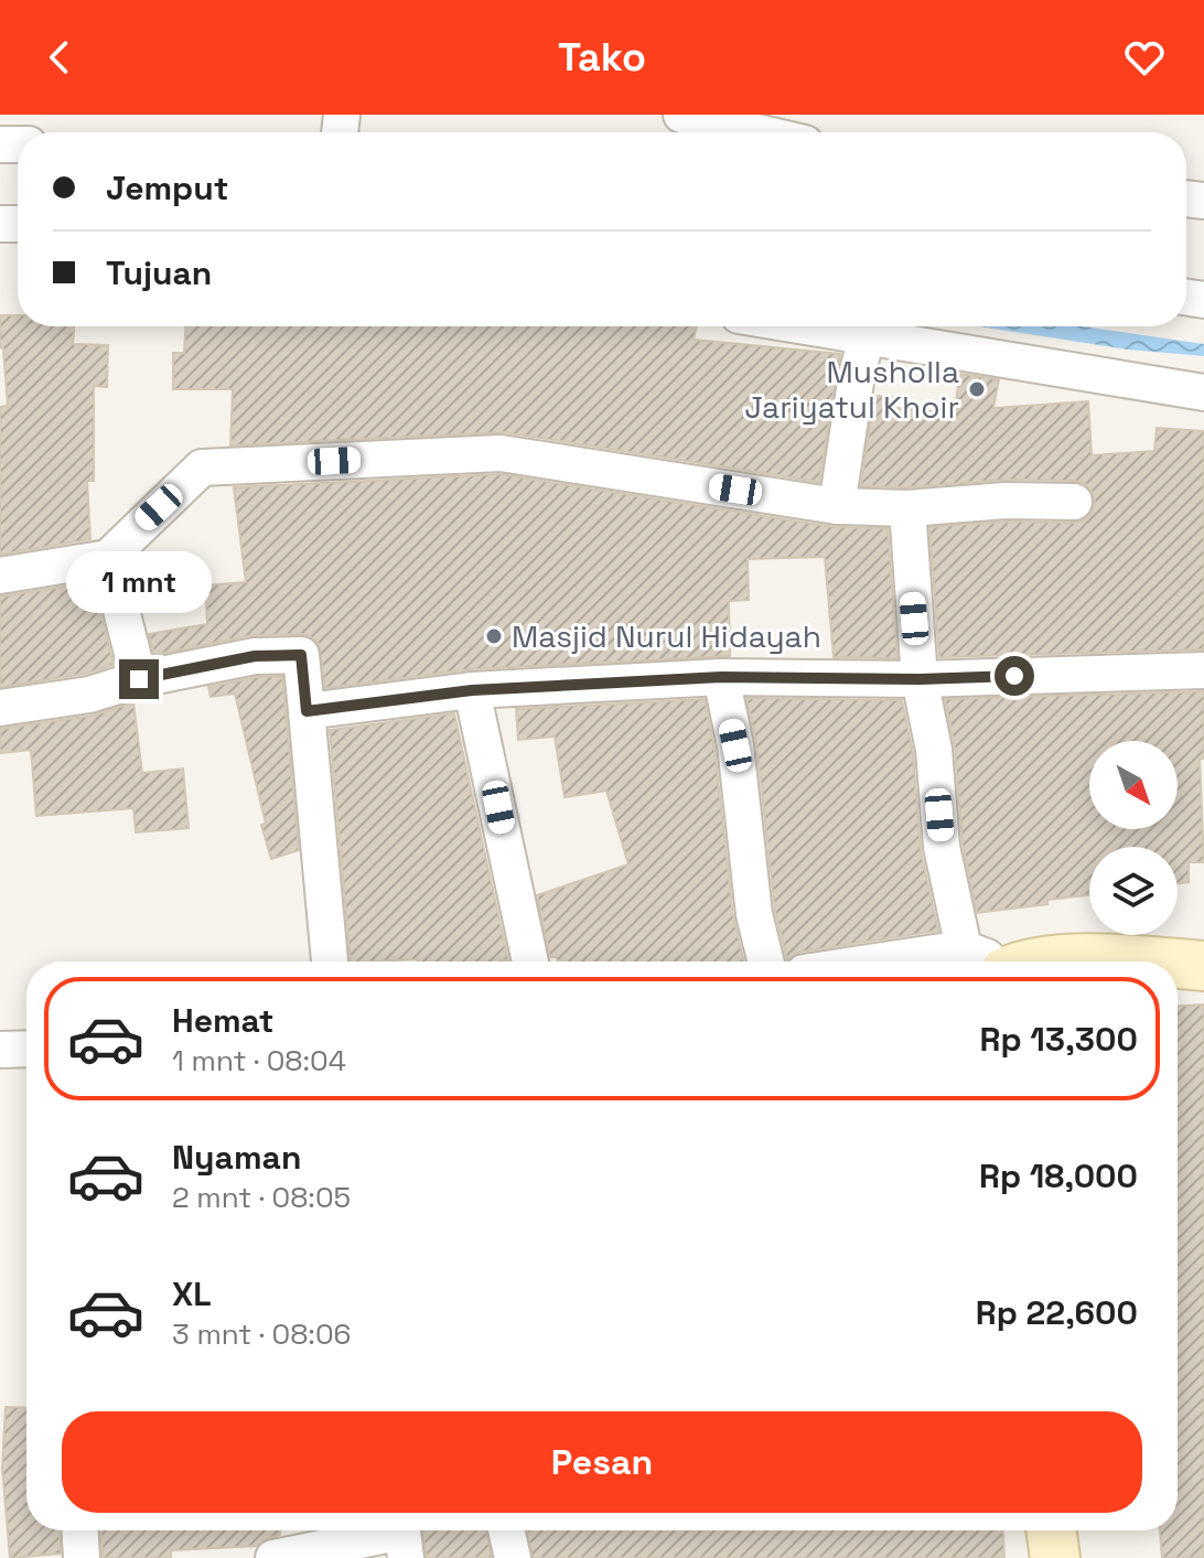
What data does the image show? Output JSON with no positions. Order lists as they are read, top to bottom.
{
  "places": ["Musholla Jariyatul Khoir", "Masjid Nurul Hidayah"],
  "north": "bottom right",
  "page": {
    "header": "Tako",
    "banner": ["Jemput", "Tujuan"],
    "bubble": "1 mnt",
    "list": [
      {
        "name": "Hemat",
        "note": "1 mnt · 08:04",
        "value": "Rp 13,300"
      },
      {
        "name": "Nyaman",
        "note": "2 mnt · 08:05",
        "value": "Rp 18,000"
      },
      {
        "name": "XL",
        "note": "3 mnt · 08:06",
        "value": "Rp 22,600"
      }
    ],
    "buttons": "Pesan"
  }
}
